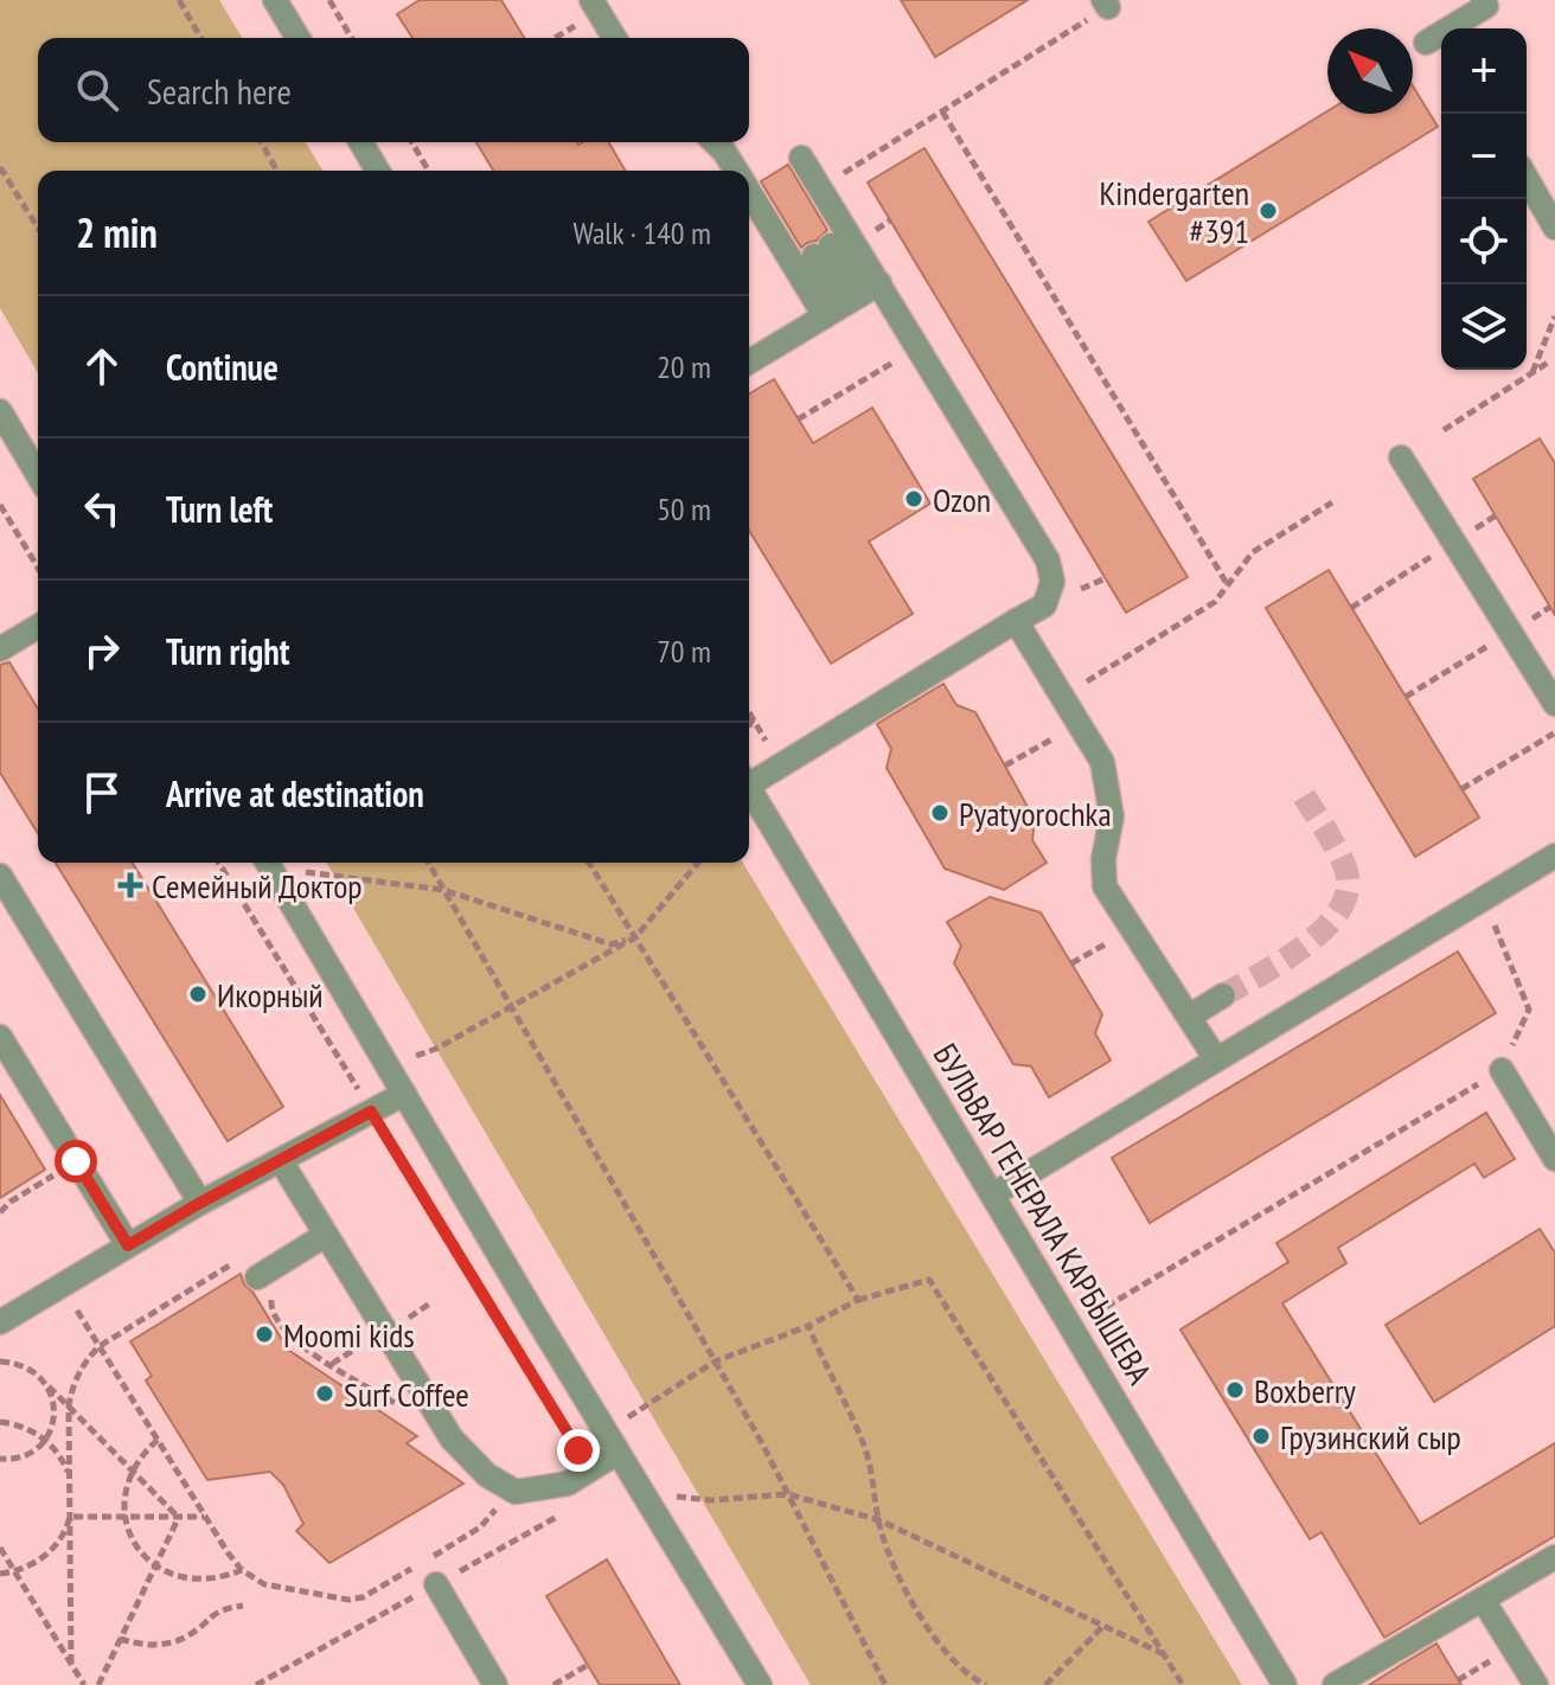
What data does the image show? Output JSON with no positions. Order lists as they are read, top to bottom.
{
  "streets": {
    "street": ["БУЛЬВАР ГЕНЕРАЛА КАРБЫШЕВА"]
  },
  "places": {
    "other": [
      "Kindergarten #391",
      "Ozon",
      "Pyatyorochka",
      "Икорный",
      "Moomi kids",
      "Boxberry",
      "Surf Coffee",
      "Грузинский сыр"
    ],
    "health": ["Семейный Доктор"]
  },
  "north": "top left",
  "page": {
    "map_buttons": ["+", "−"],
    "search": "Search here",
    "heading": ["2 min", "Walk · 140 m"],
    "list": [
      ["Continue", "20 m"],
      ["Turn left", "50 m"],
      ["Turn right", "70 m"],
      "Arrive at destination"
    ]
  }
}
